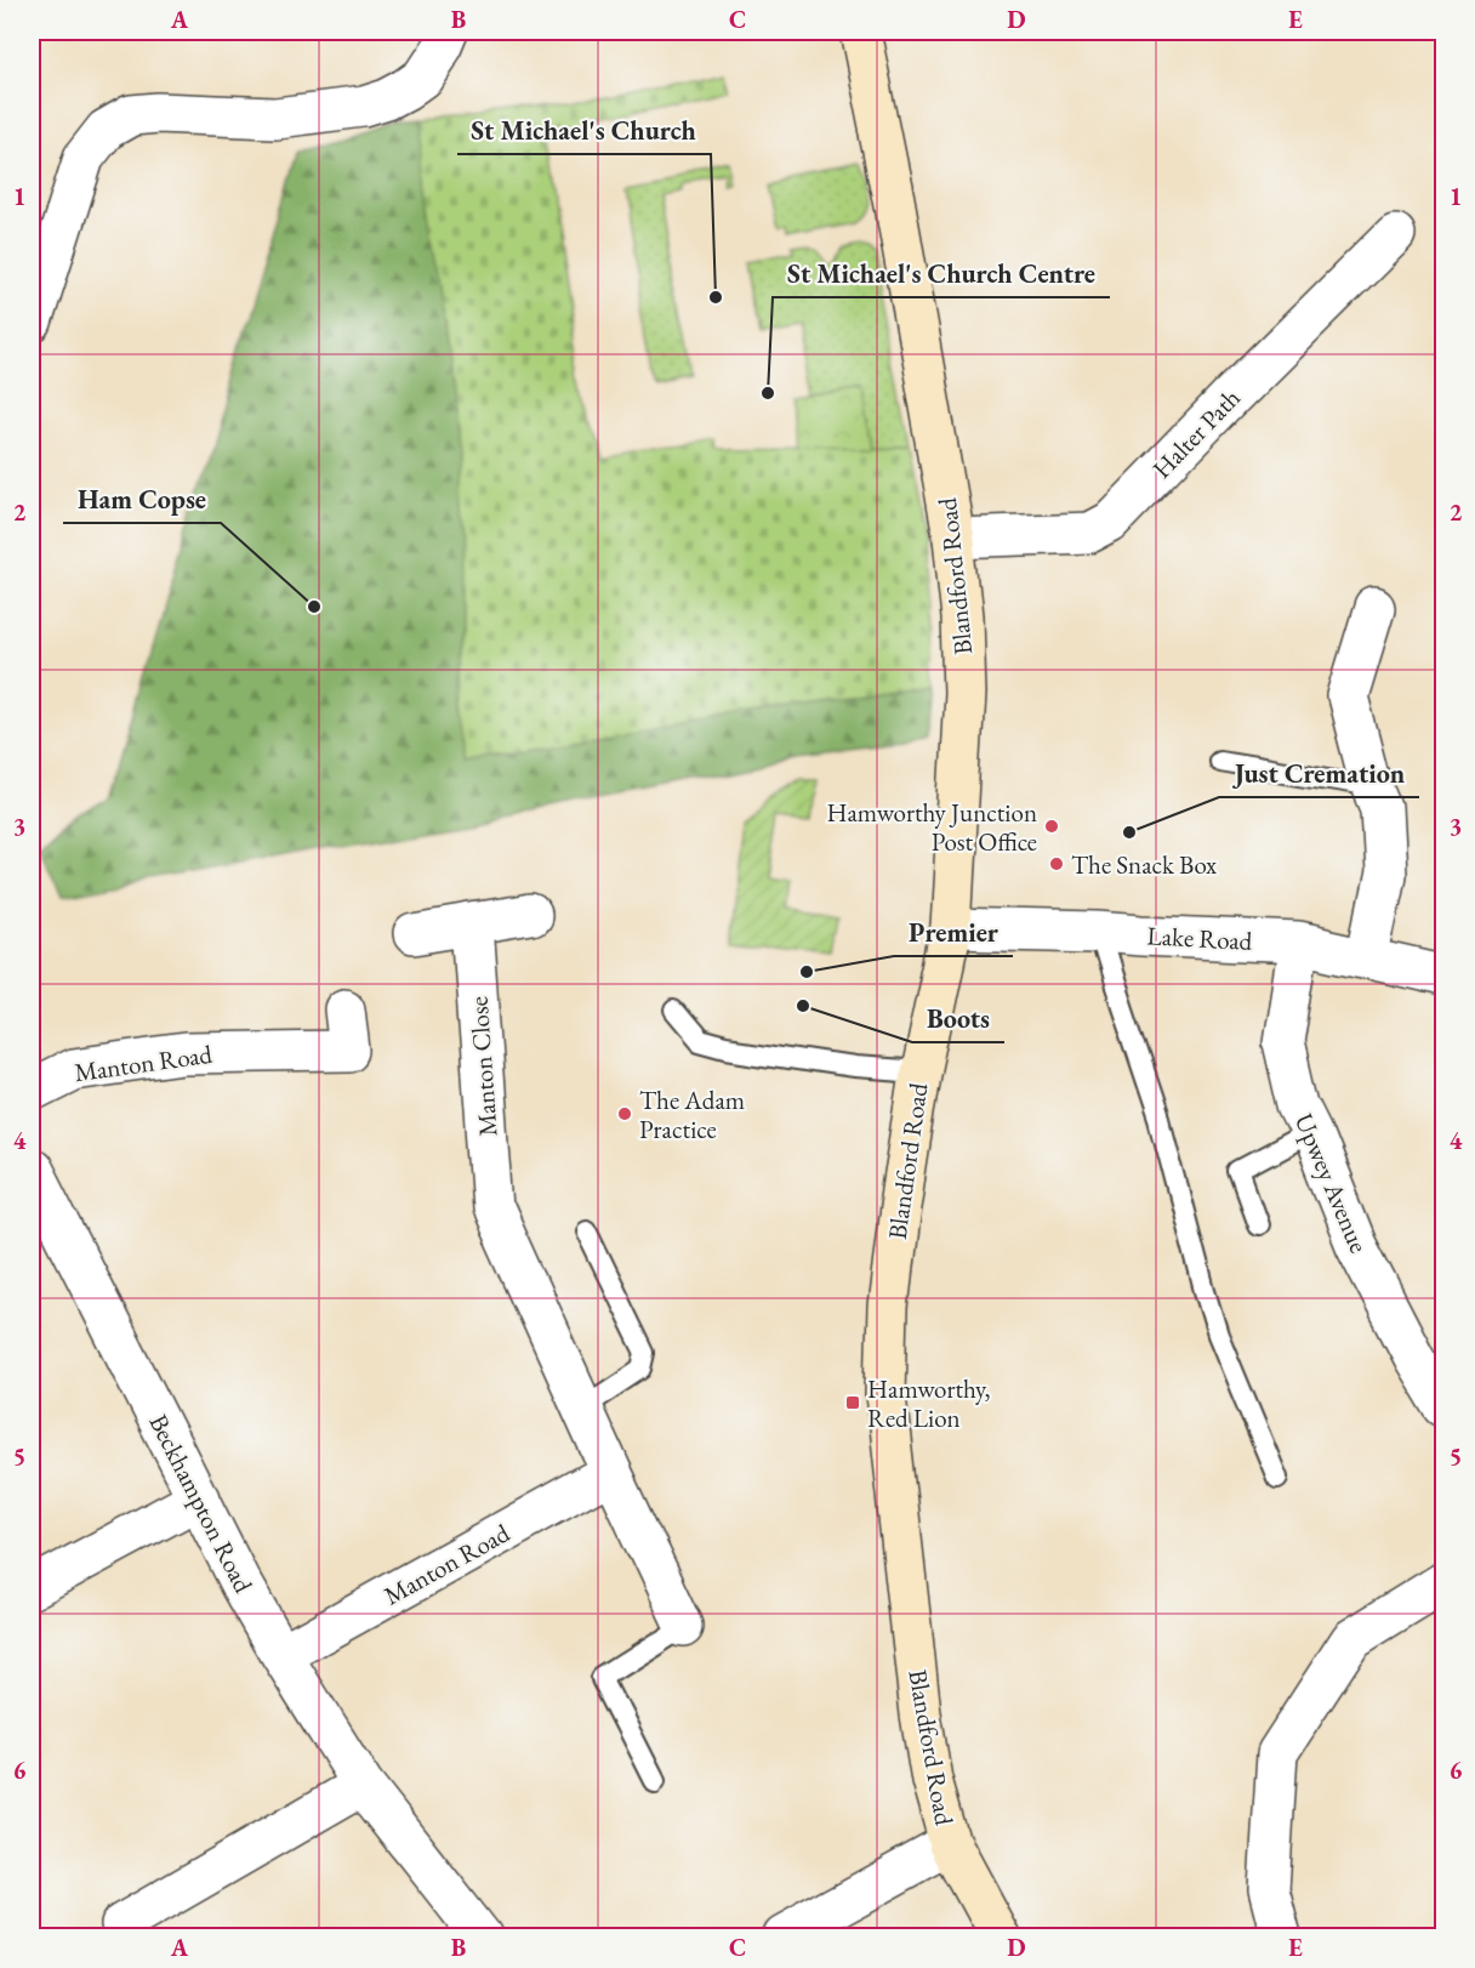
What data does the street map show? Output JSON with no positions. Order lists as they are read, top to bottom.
{
  "streets": {
    "main road": ["Blandford Road"],
    "street": [
      "Halter Path",
      "Lake Road",
      "Manton Road",
      "Manton Close",
      "Upwey Avenue",
      "Beckhampton Road"
    ]
  },
  "crossings": [
    ["Halter Path", "Blandford Road"],
    ["Blandford Road", "Lake Road"],
    ["Lake Road", "Upwey Avenue"],
    ["Manton Road", "Beckhampton Road"]
  ],
  "places": {
    "other": [
      "St Michael's Church",
      "St Michael's Church Centre",
      "Ham Copse",
      "Hamworthy Junction Post Office",
      "Just Cremation",
      "The Snack Box",
      "Premier",
      "Boots",
      "The Adam Practice"
    ],
    "transit": ["Hamworthy, Red Lion"]
  },
  "grid": {
    "columns": [
      "A",
      "B",
      "C",
      "D",
      "E"
    ],
    "rows": [
      "1",
      "2",
      "3",
      "4",
      "5",
      "6"
    ]
  }
}
